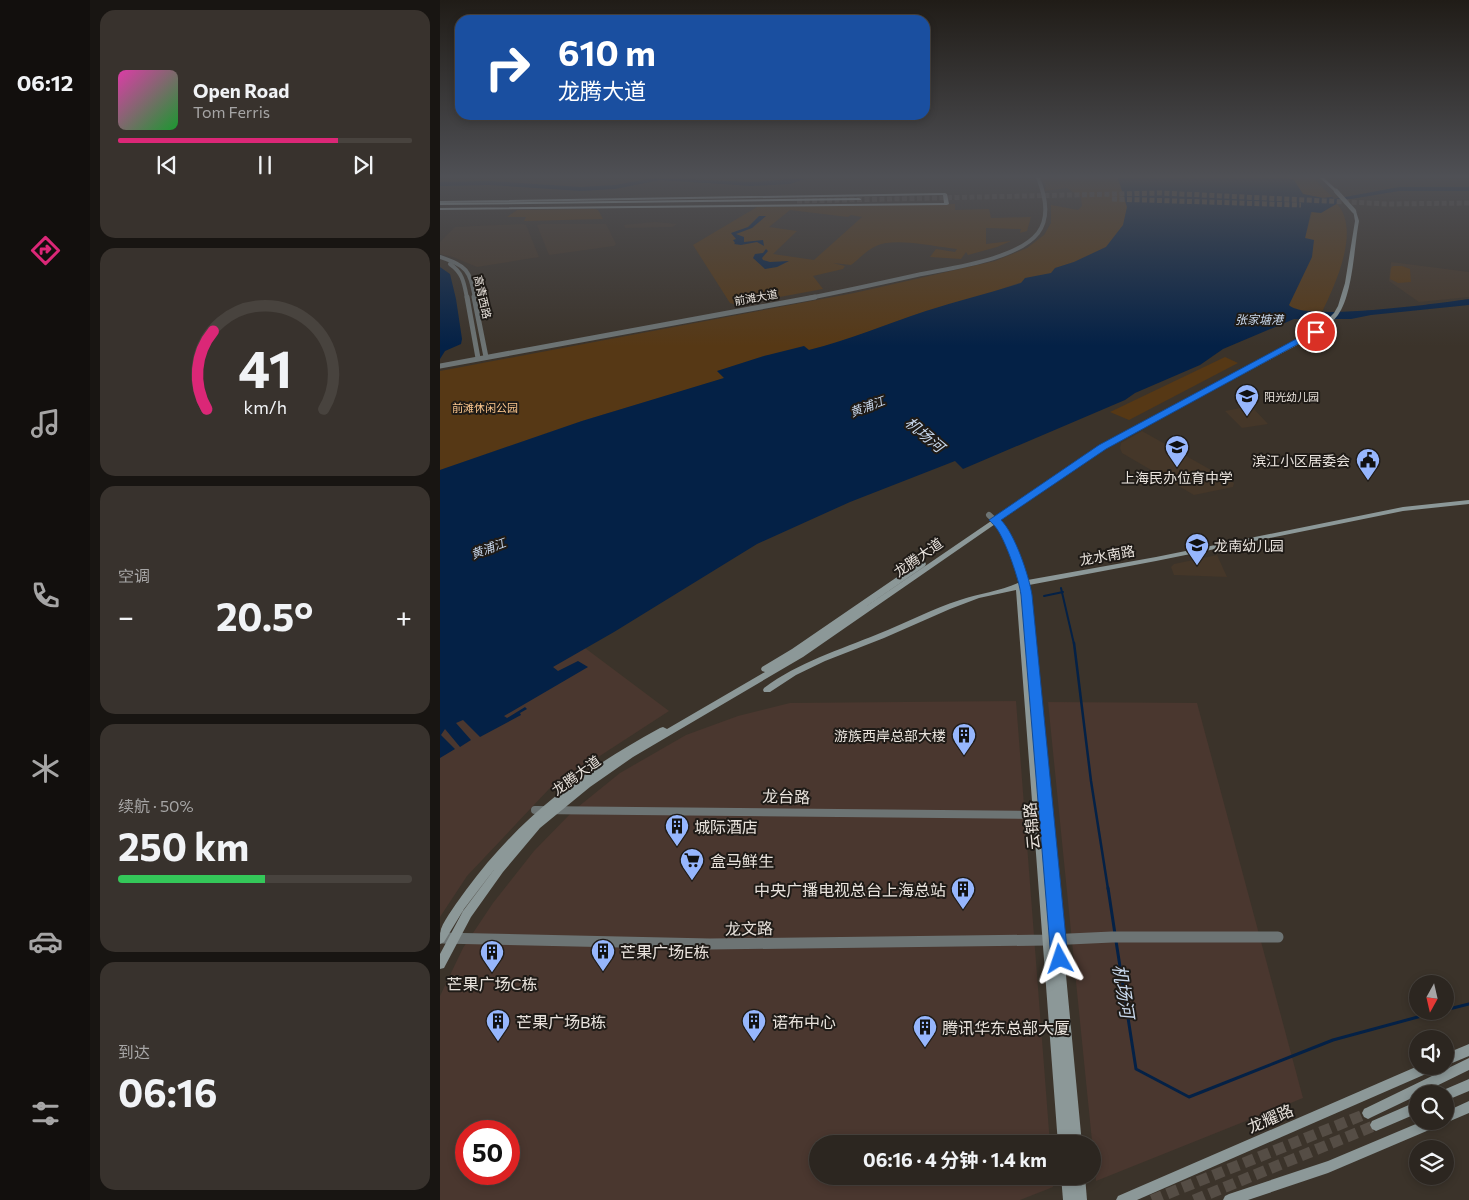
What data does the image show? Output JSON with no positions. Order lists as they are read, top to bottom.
{
  "streets": {
    "main road": [
      "龙水南路",
      "龙腾大道",
      "云锦路",
      "龙耀路"
    ],
    "street": [
      "高青西路",
      "前滩大道",
      "龙台路",
      "龙文路"
    ]
  },
  "crossings": [
    ["高青西路", "前滩大道"],
    ["龙水南路", "云锦路"],
    ["龙腾大道", "龙台路"],
    ["龙腾大道", "云锦路"],
    ["龙腾大道", "龙文路"],
    ["龙台路", "云锦路"],
    ["云锦路", "龙文路"]
  ],
  "water": ["张家塘港", "黄浦江", "机场河"],
  "parks": ["前滩休闲公园"],
  "places": {
    "school or university": ["阳光幼儿园", "上海民办位育中学", "龙南幼儿园"],
    "public building": ["滨江小区居委会"],
    "building": [
      "游族西岸总部大楼",
      "城际酒店",
      "中央广播电视总台上海总站",
      "芒果广场E栋",
      "芒果广场C栋",
      "芒果广场B栋",
      "诺布中心",
      "腾讯华东总部大厦"
    ],
    "supermarket": ["盒马鲜生"]
  },
  "north": "bottom",
  "page": {
    "tabs": "06:12",
    "turn": ["610 m", "龙腾大道"],
    "song": ["Open Road", "Tom Ferris"],
    "tile": [
      "空调",
      ["续航 · 50%", "250 km"],
      ["到达", "06:16"]
    ],
    "heat": ["−", "20.5°", "+"],
    "limit": "50",
    "trip": "06:16 · 4 分钟 · 1.4 km",
    "gauge": ["41", "km/h"]
  }
}
